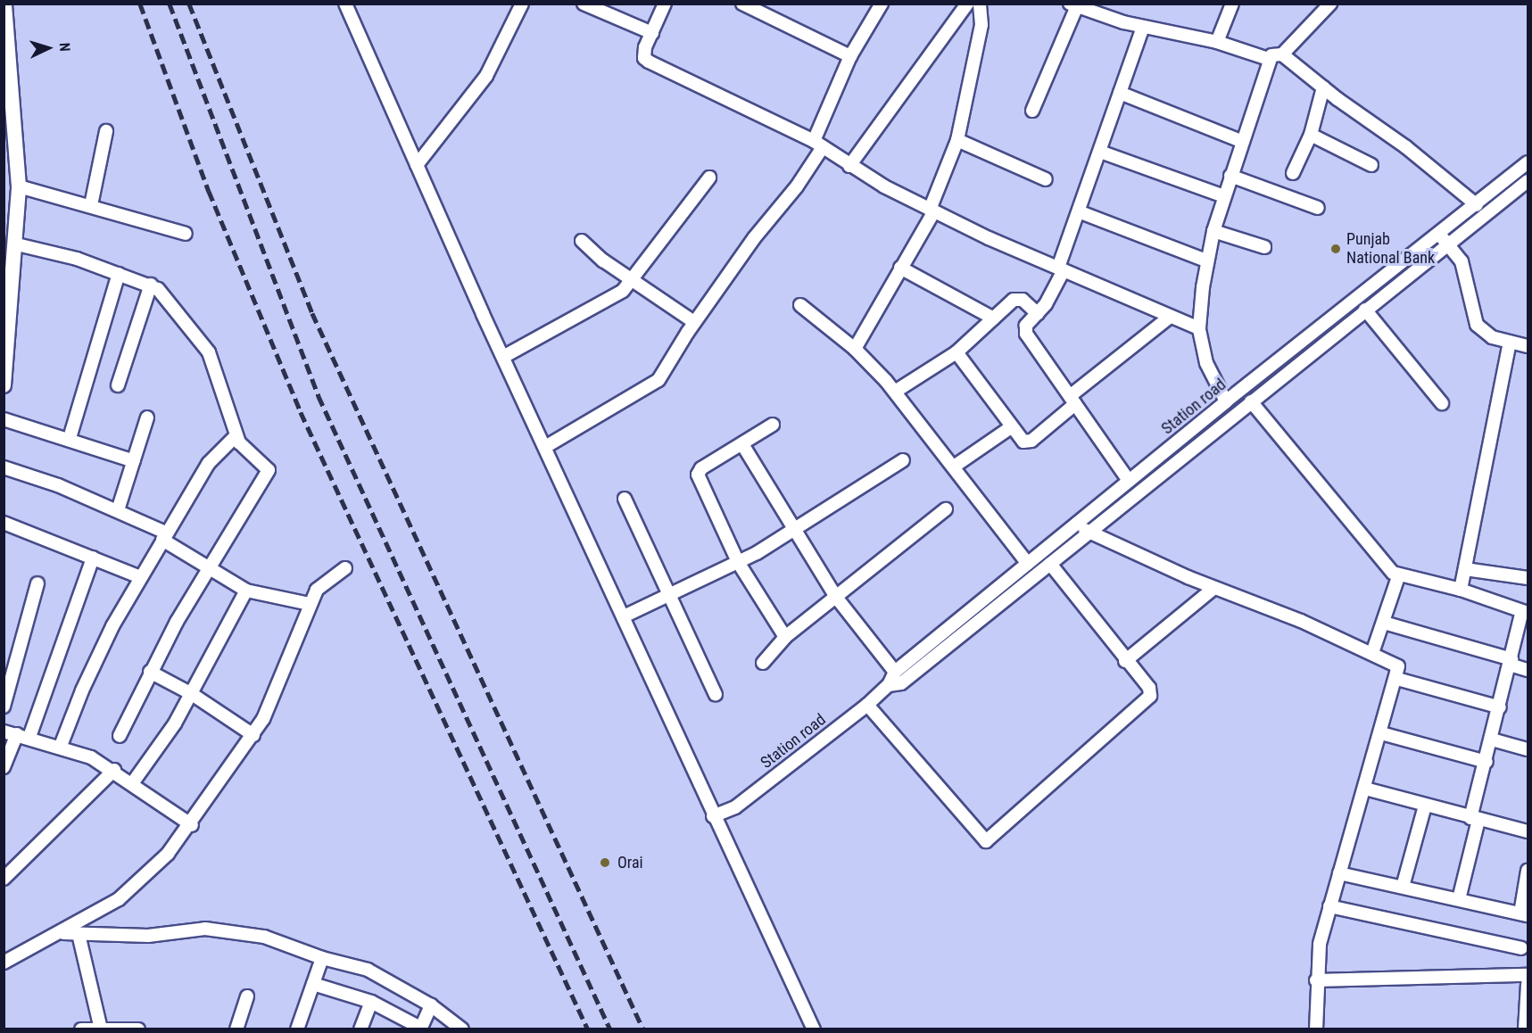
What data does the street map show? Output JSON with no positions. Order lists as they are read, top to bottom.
{
  "streets": {
    "street": ["Station road"]
  },
  "places": ["Punjab National Bank", "Orai"],
  "north": "right"
}
